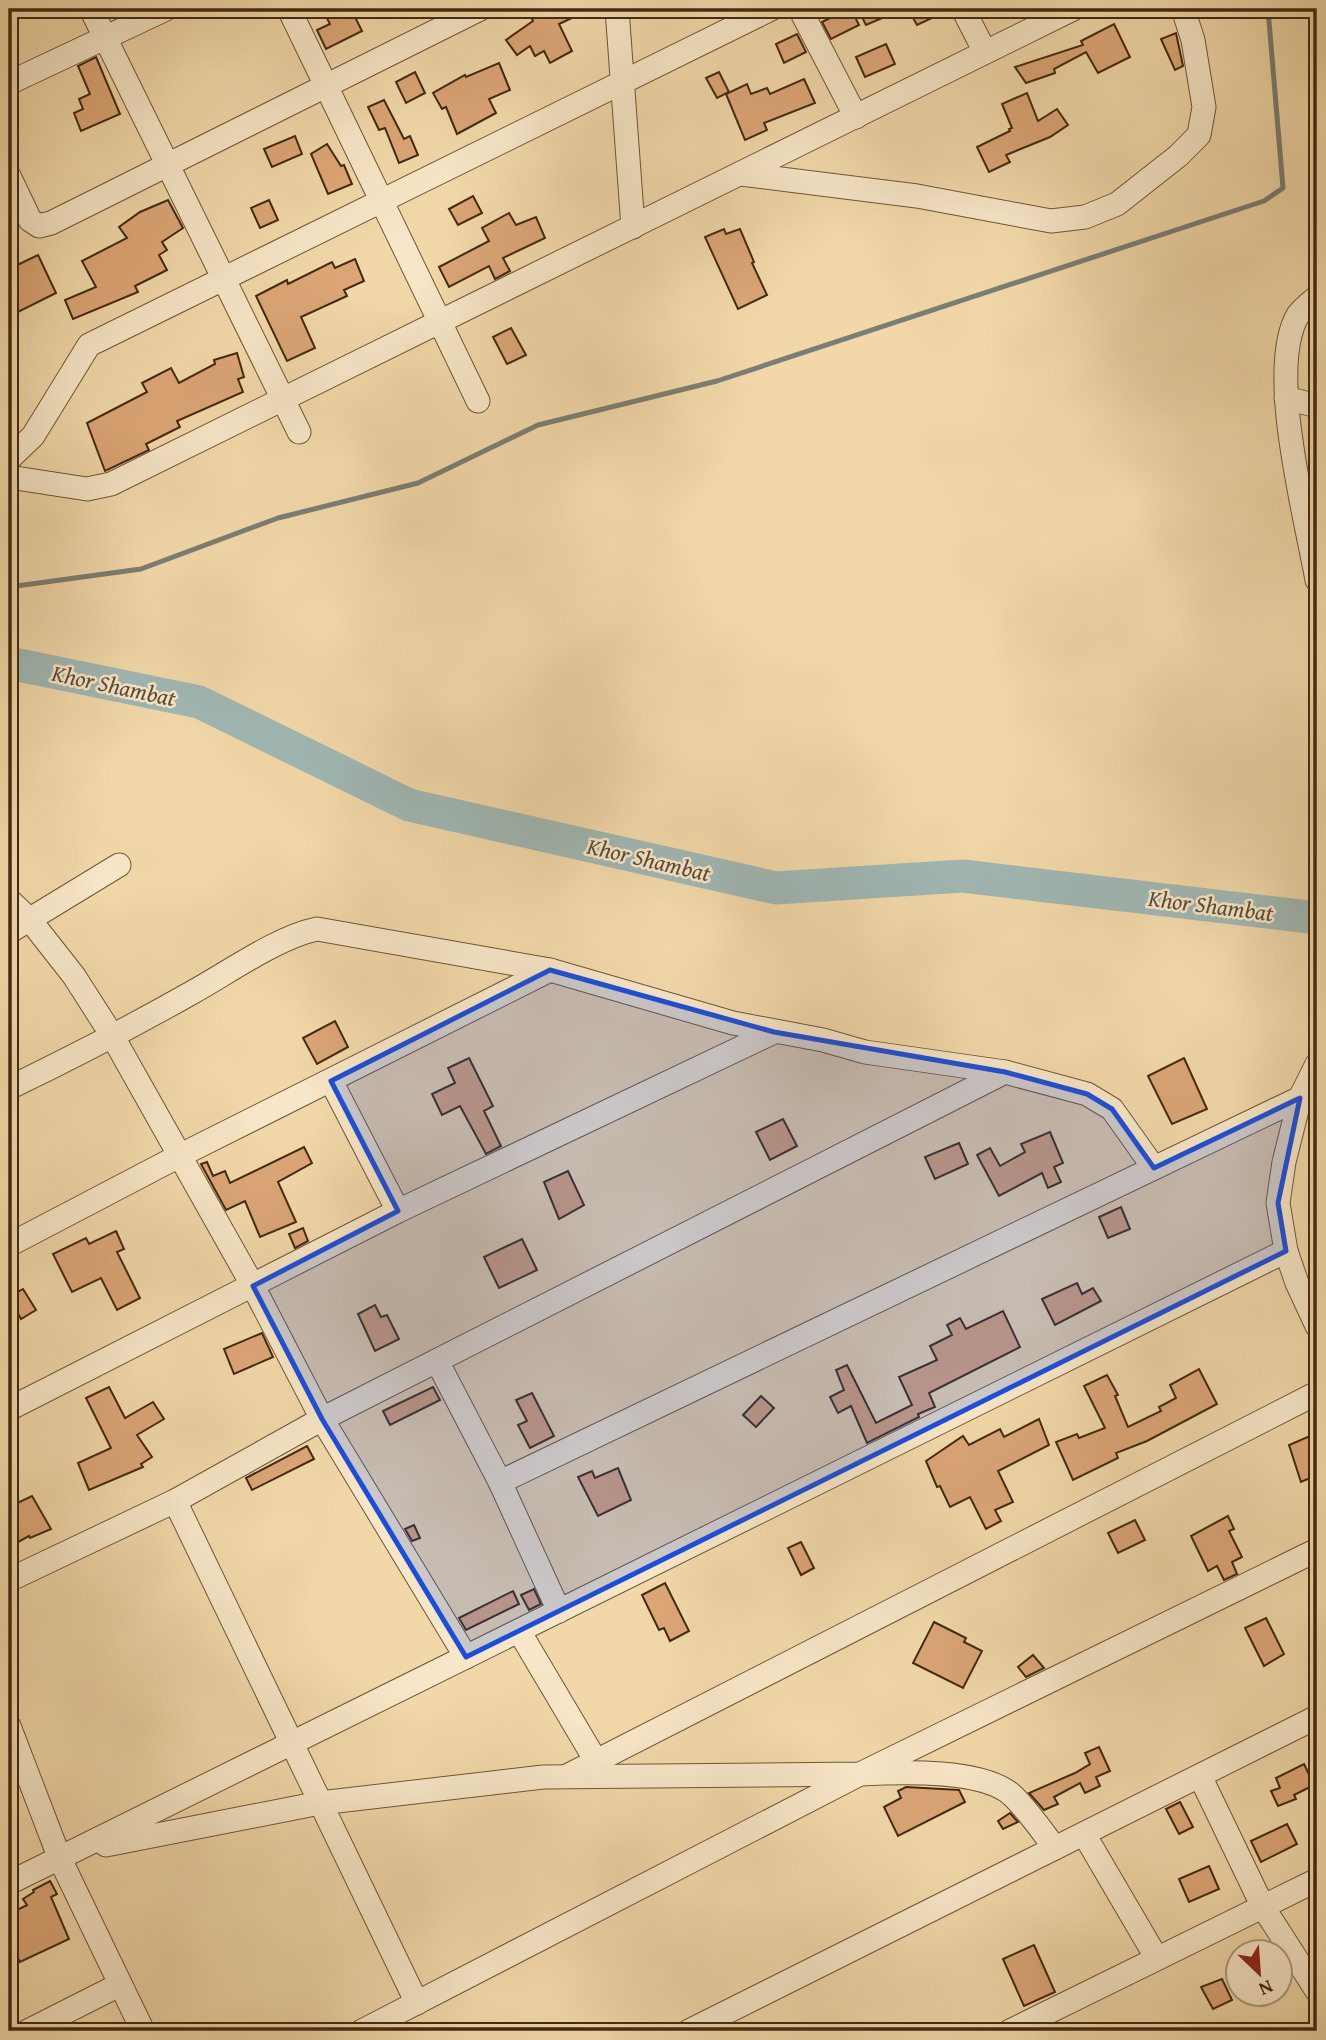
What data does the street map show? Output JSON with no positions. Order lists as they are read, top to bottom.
{
  "water": ["Khor Shambat"],
  "north": "bottom right"
}
